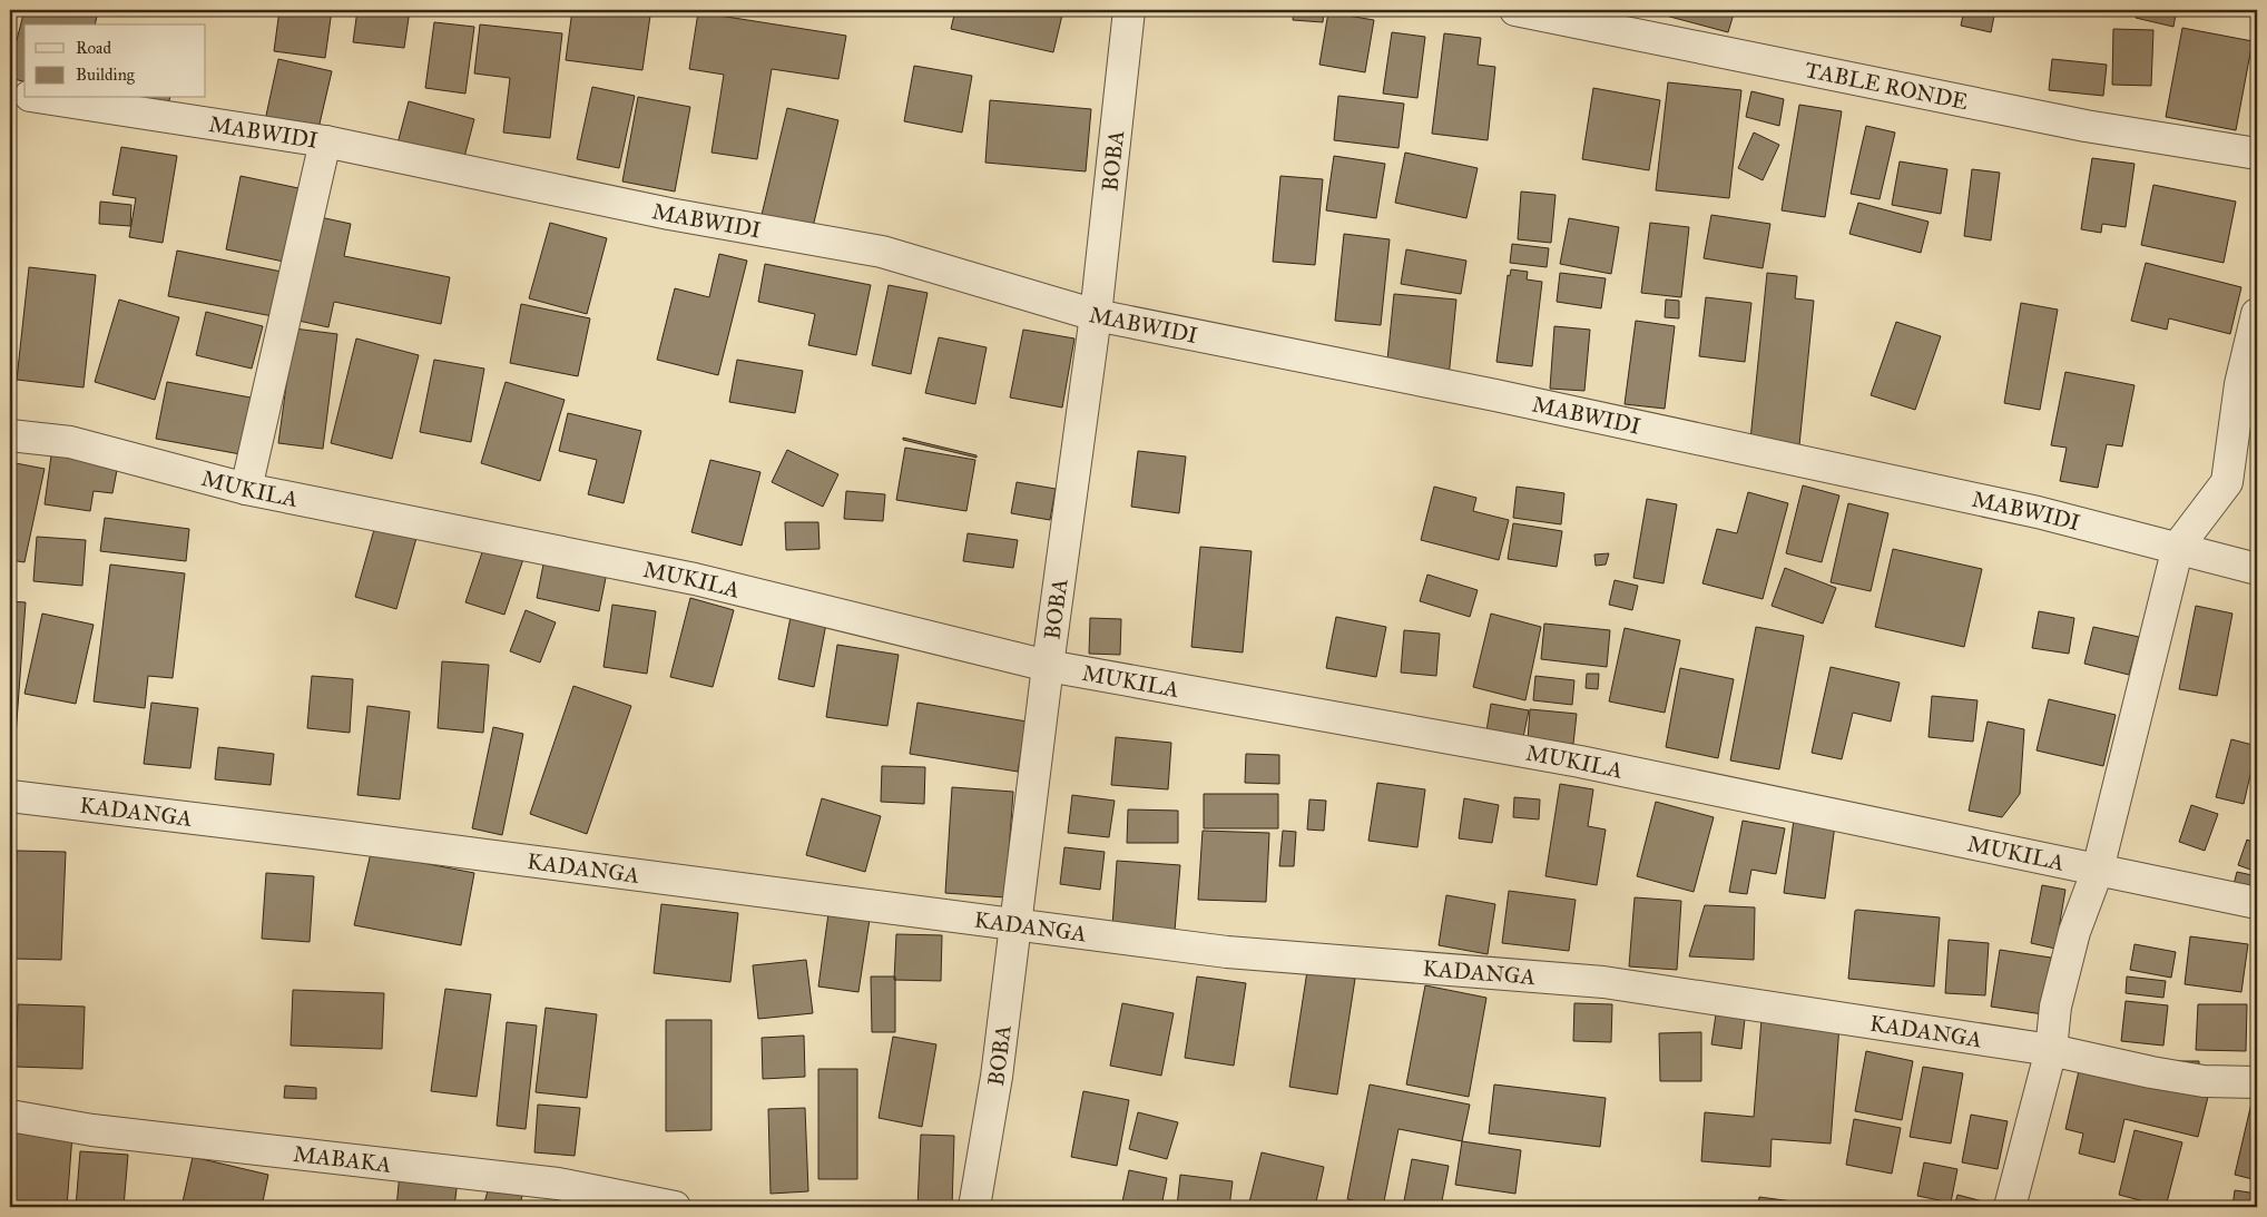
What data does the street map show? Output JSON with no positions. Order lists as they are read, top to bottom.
{
  "streets": {
    "street": [
      "TABLE RONDE",
      "MABWIDI",
      "BOBA",
      "MUKILA",
      "KADANGA",
      "MABAKA"
    ]
  },
  "crossings": [
    ["MABWIDI", "BOBA"],
    ["BOBA", "MUKILA"],
    ["BOBA", "KADANGA"]
  ],
  "legend": ["Road", "Building"]
}
